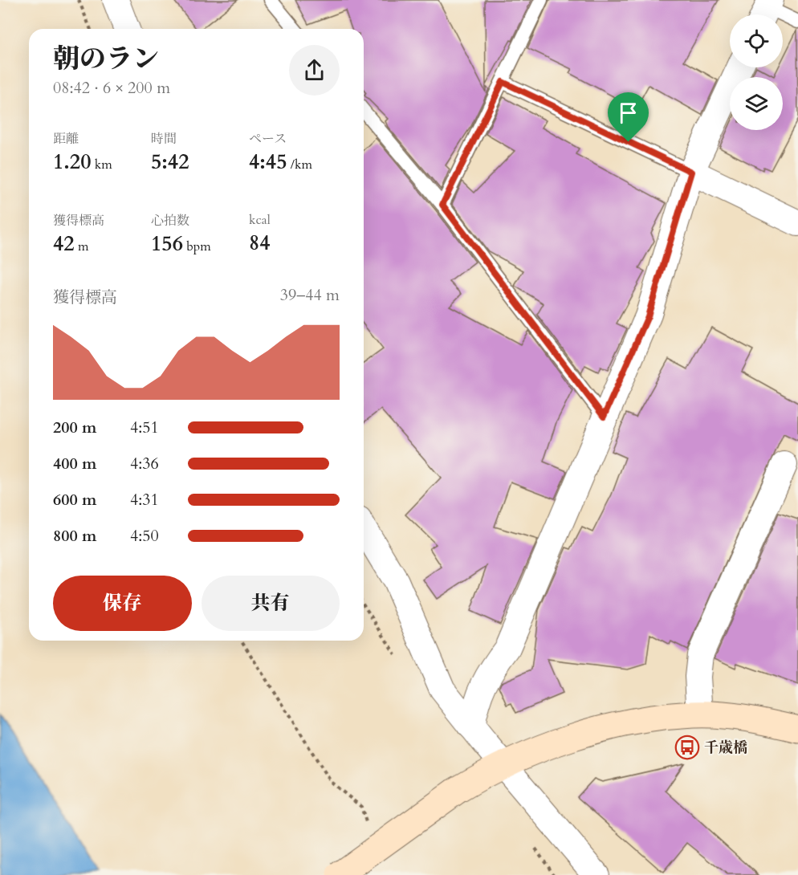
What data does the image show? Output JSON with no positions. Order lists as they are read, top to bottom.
{
  "places": {
    "bus stop": ["千歳橋"]
  },
  "page": {
    "heading": ["朝のラン", "08:42 · 6 × 200 m"],
    "stats": [
      ["距離", "1.20 km"],
      ["時間", "5:42"],
      ["ペース", "4:45 /km"],
      ["獲得標高", "42 m"],
      ["心拍数", "156 bpm"],
      ["kcal", "84"]
    ],
    "chart": ["獲得標高", "39–44 m"],
    "list": [
      {
        "name": "200 m",
        "note": "4:51"
      },
      {
        "name": "400 m",
        "note": "4:36"
      },
      {
        "name": "600 m",
        "note": "4:31"
      },
      {
        "name": "800 m",
        "note": "4:50"
      }
    ],
    "buttons": ["保存", "共有"]
  }
}
